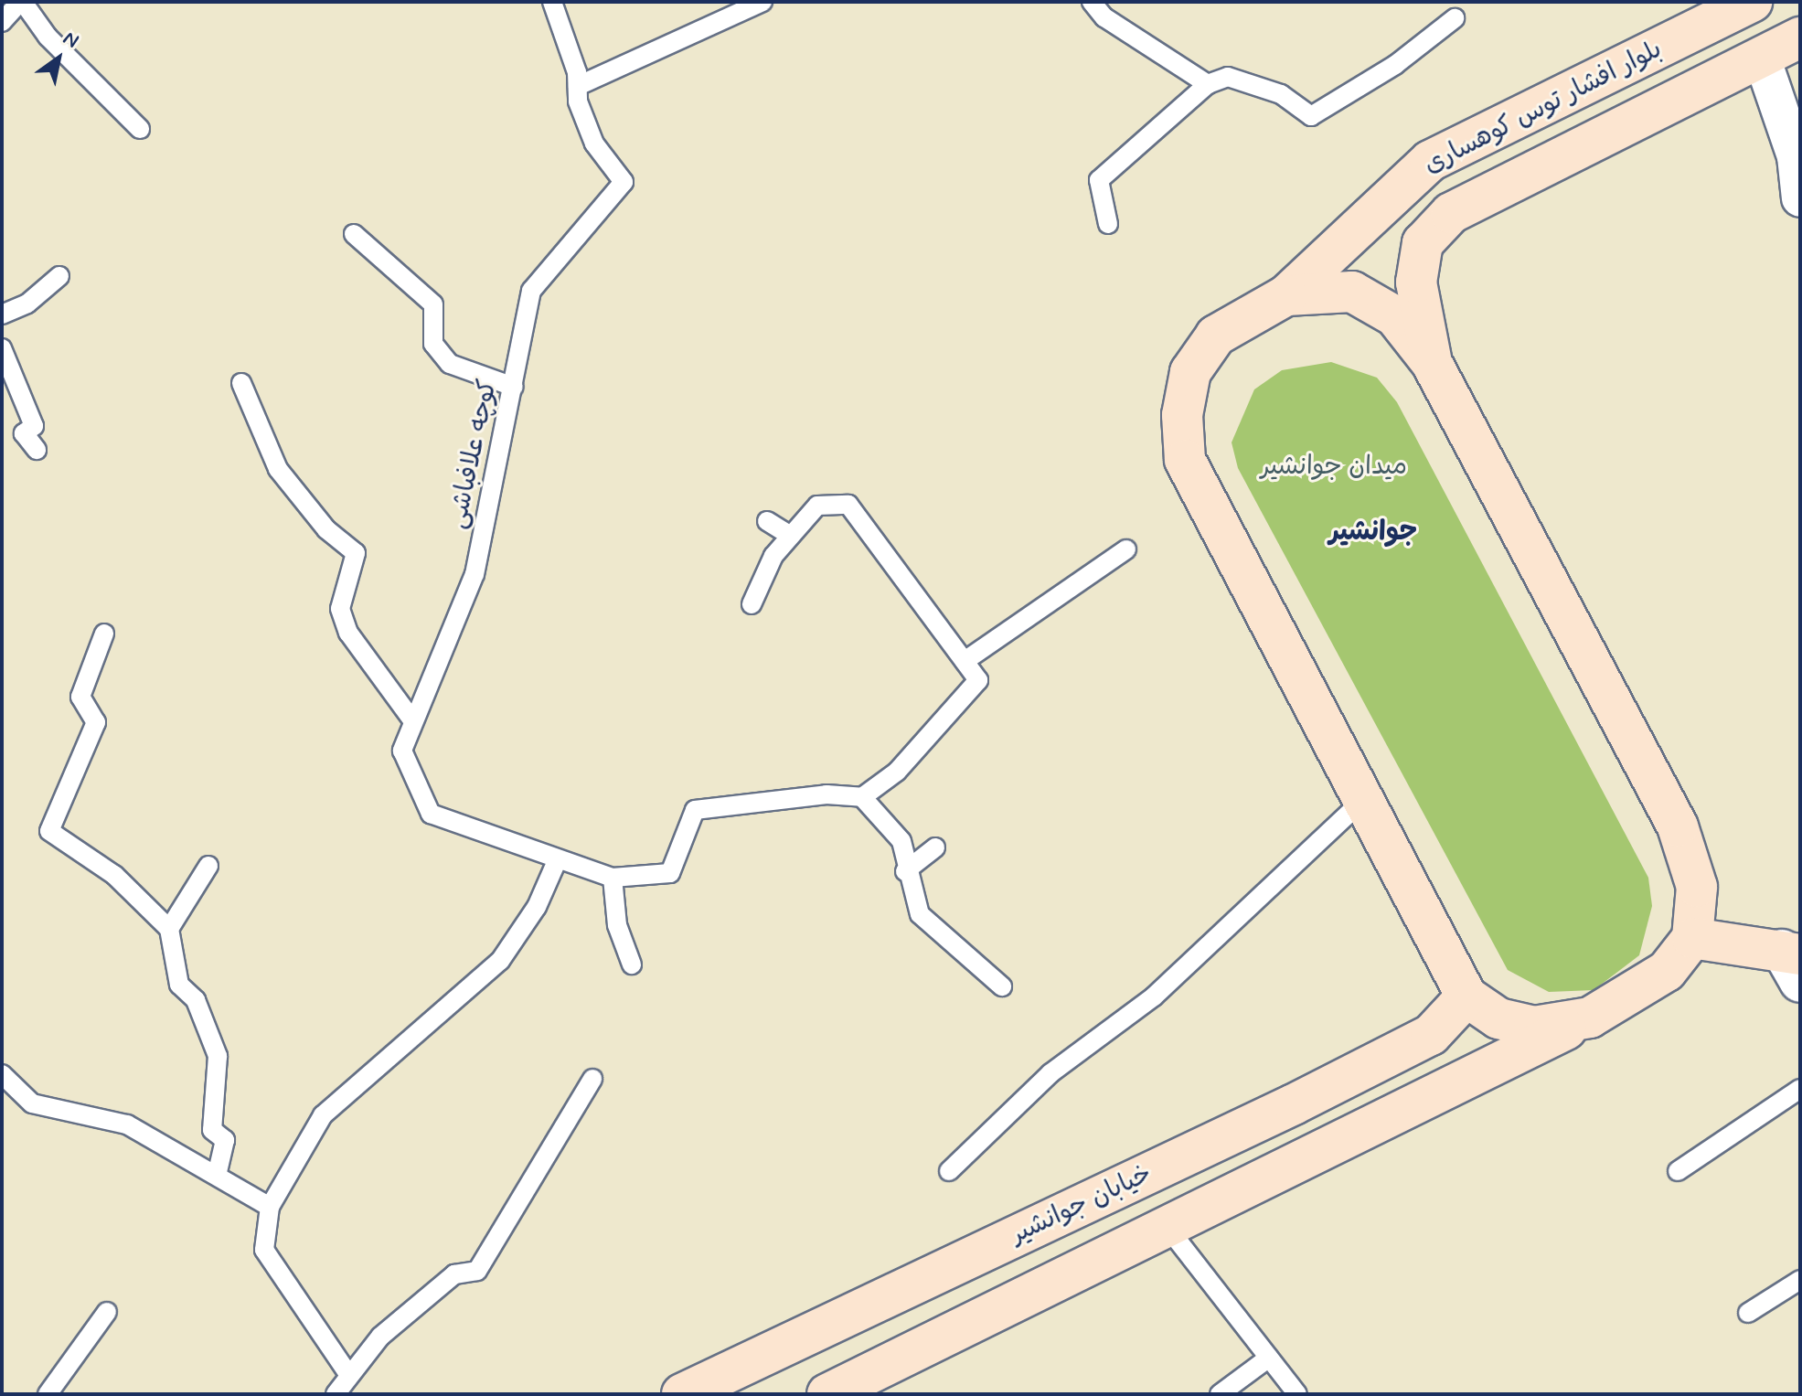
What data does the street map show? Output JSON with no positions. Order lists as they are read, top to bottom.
{
  "streets": {
    "main road": ["بلوار افشار توس کوهساری", "خیابان جوانشیر"],
    "lane": ["کوچه علافباشی"]
  },
  "districts": ["جوانشیر"],
  "parks": ["میدان جوانشیر"],
  "north": "top right"
}
